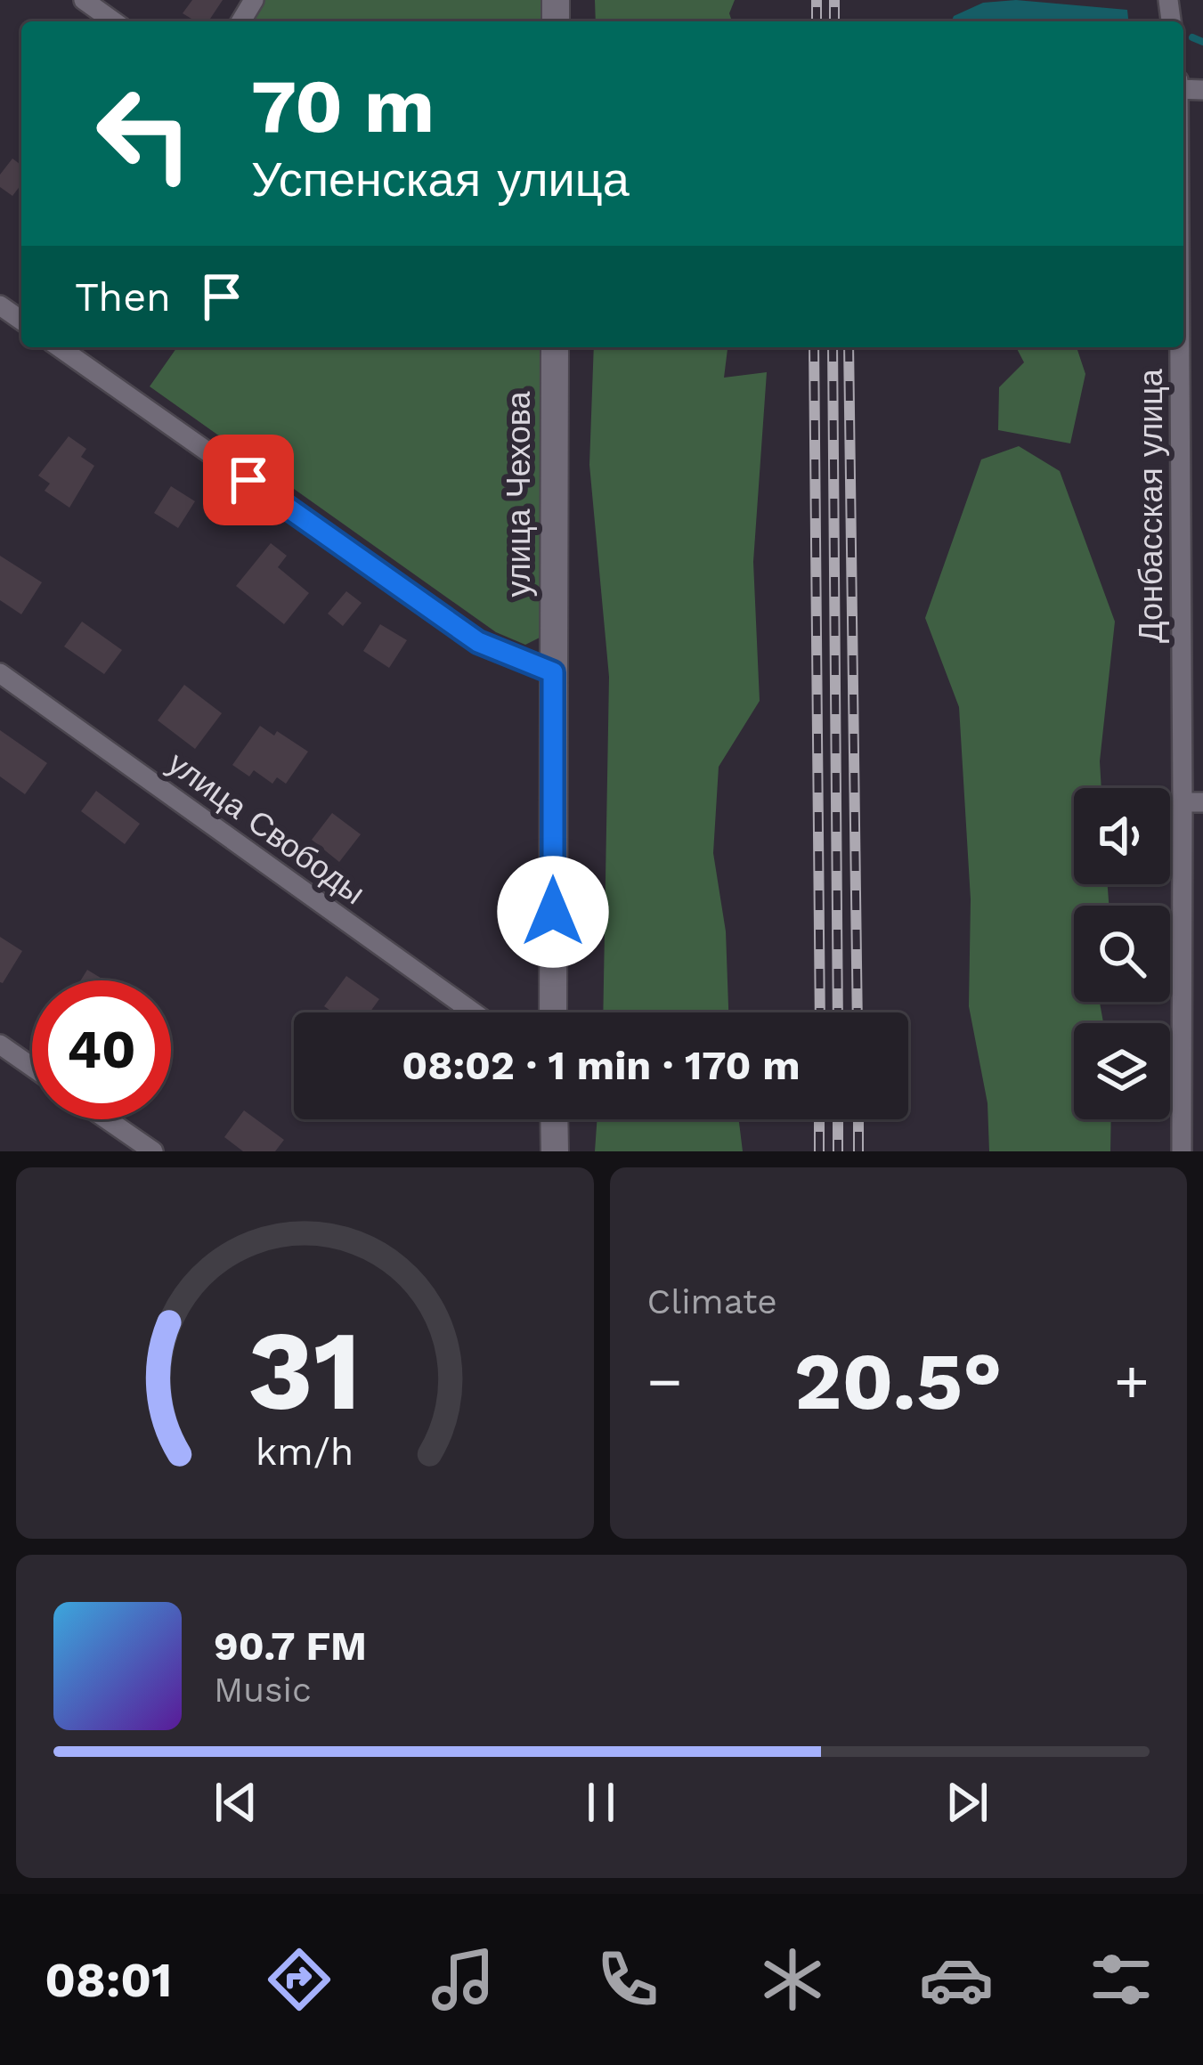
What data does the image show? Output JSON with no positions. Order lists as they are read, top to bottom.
{
  "streets": {
    "street": ["улица Чехова", "Донбасская улица", "улица Свободы"]
  },
  "page": {
    "turn": ["70 m", "Успенская улица"],
    "then": "Then",
    "limit": "40",
    "trip": "08:02 · 1 min · 170 m",
    "tile": "Climate",
    "heat": ["−", "20.5°", "+"],
    "song": ["90.7 FM", "Music"],
    "tabs": "08:01",
    "gauge": ["31", "km/h"]
  }
}
